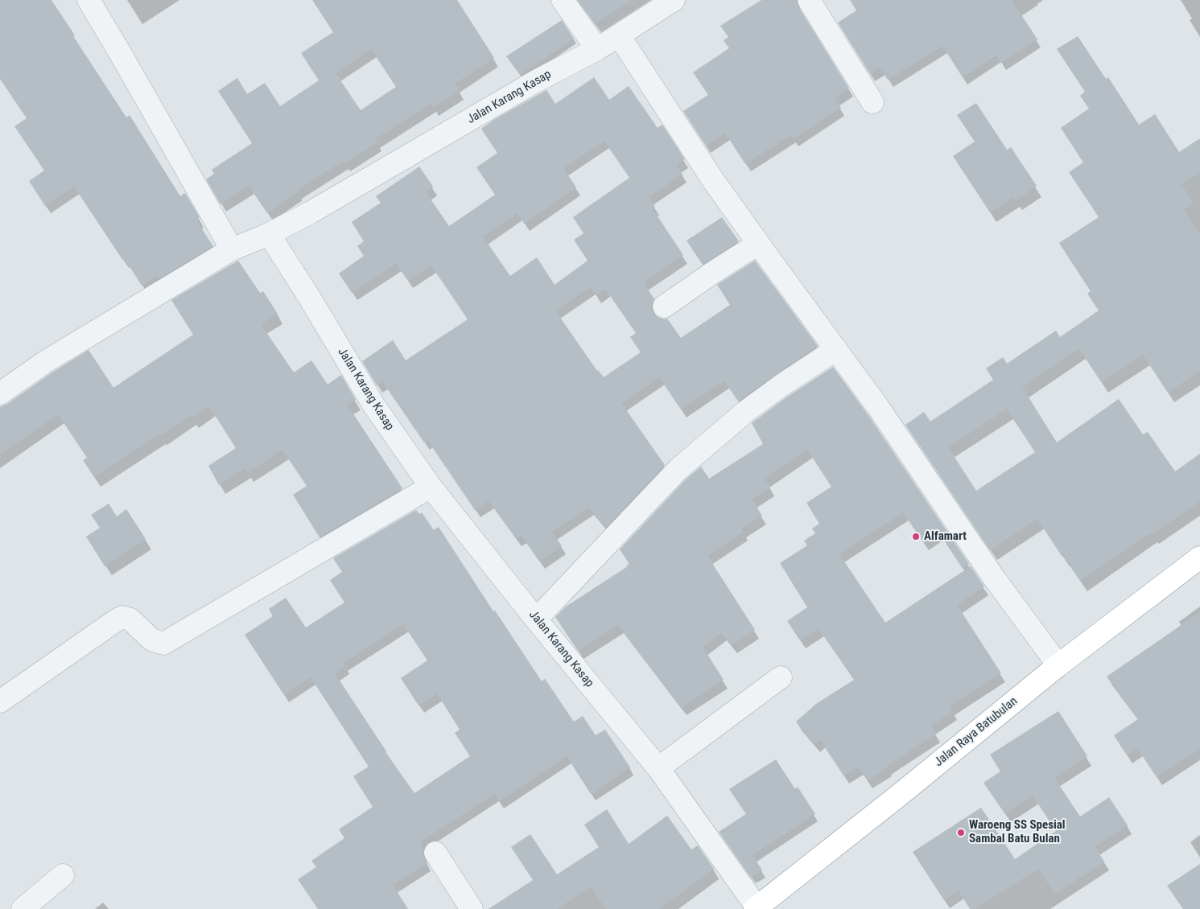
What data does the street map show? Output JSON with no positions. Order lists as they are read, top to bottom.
{
  "streets": {
    "highway": ["Jalan Raya Batubulan"],
    "street": ["Jalan Karang Kasap"]
  },
  "crossings": [
    ["Jalan Karang Kasap", "Jalan Raya Batubulan"]
  ],
  "places": ["Alfamart", "Waroeng SS Spesial Sambal Batu Bulan"]
}
